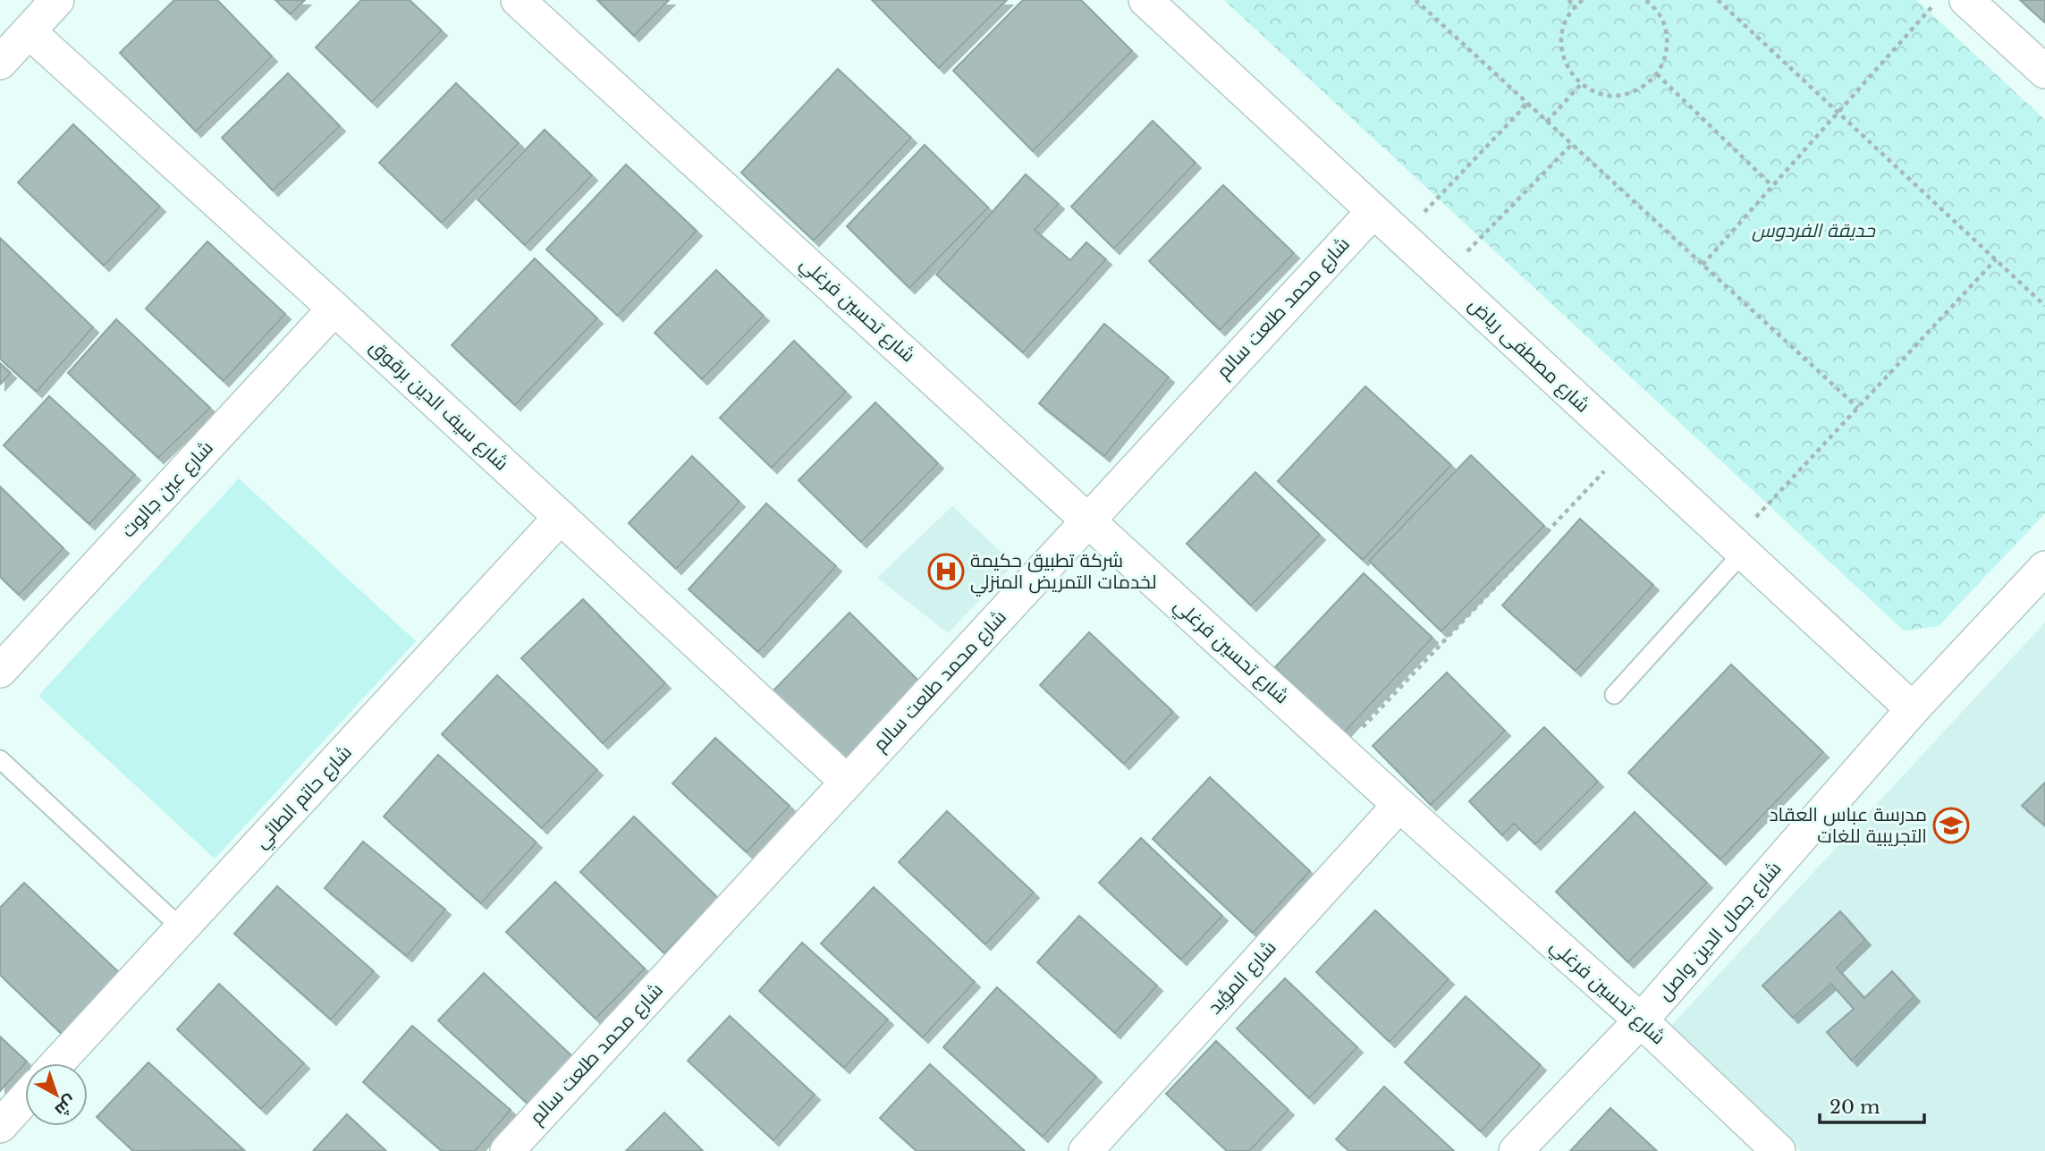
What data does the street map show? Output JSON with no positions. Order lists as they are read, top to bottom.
{
  "streets": {
    "street": [
      "شارع محمد طلعت سالم",
      "شارع تحسين فرغلي",
      "شارع مصطفى رياض",
      "شارع سيف الدين برقوق",
      "شارع عين جالوت",
      "شارع حاتم الطائي",
      "شارع جمال الدين واصل",
      "شارع المؤيد"
    ]
  },
  "crossings": [
    ["شارع محمد طلعت سالم", "شارع تحسين فرغلي"],
    ["شارع محمد طلعت سالم", "شارع مصطفى رياض"],
    ["شارع محمد طلعت سالم", "شارع سيف الدين برقوق"],
    ["شارع تحسين فرغلي", "شارع جمال الدين واصل"],
    ["شارع تحسين فرغلي", "شارع المؤيد"],
    ["شارع مصطفى رياض", "شارع جمال الدين واصل"],
    ["شارع سيف الدين برقوق", "شارع عين جالوت"],
    ["شارع سيف الدين برقوق", "شارع حاتم الطائي"]
  ],
  "parks": ["حديقة الفردوس"],
  "places": {
    "hospital": ["شركة تطبيق حكيمة لخدمات التمريض المنزلي"],
    "school or university": ["مدرسة عباس العقاد التجريبية للغات"]
  },
  "scale_bar": "20 m",
  "north": "bottom right"
}
